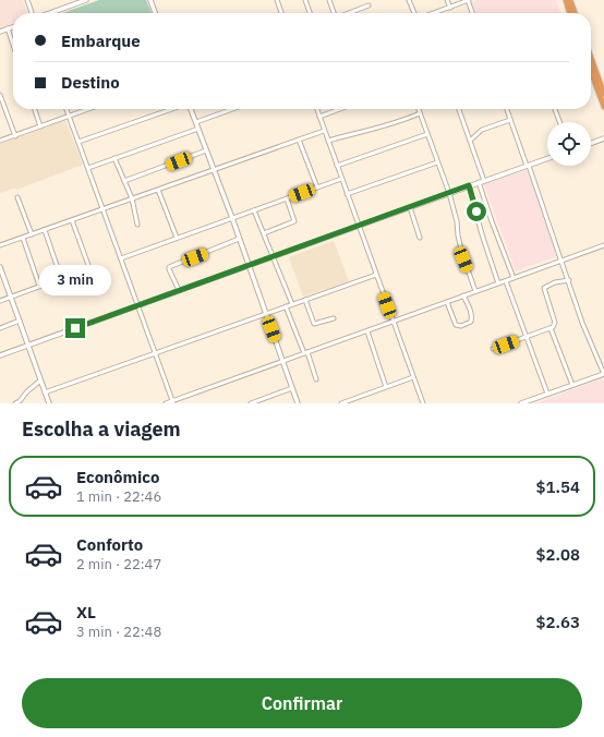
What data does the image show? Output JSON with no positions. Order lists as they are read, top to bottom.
{
  "page": {
    "banner": ["Embarque", "Destino"],
    "bubble": "3 min",
    "heading": "Escolha a viagem",
    "list": [
      {
        "name": "Econômico",
        "note": "1 min · 22:46",
        "value": "$1.54"
      },
      {
        "name": "Conforto",
        "note": "2 min · 22:47",
        "value": "$2.08"
      },
      {
        "name": "XL",
        "note": "3 min · 22:48",
        "value": "$2.63"
      }
    ],
    "buttons": "Confirmar"
  }
}
